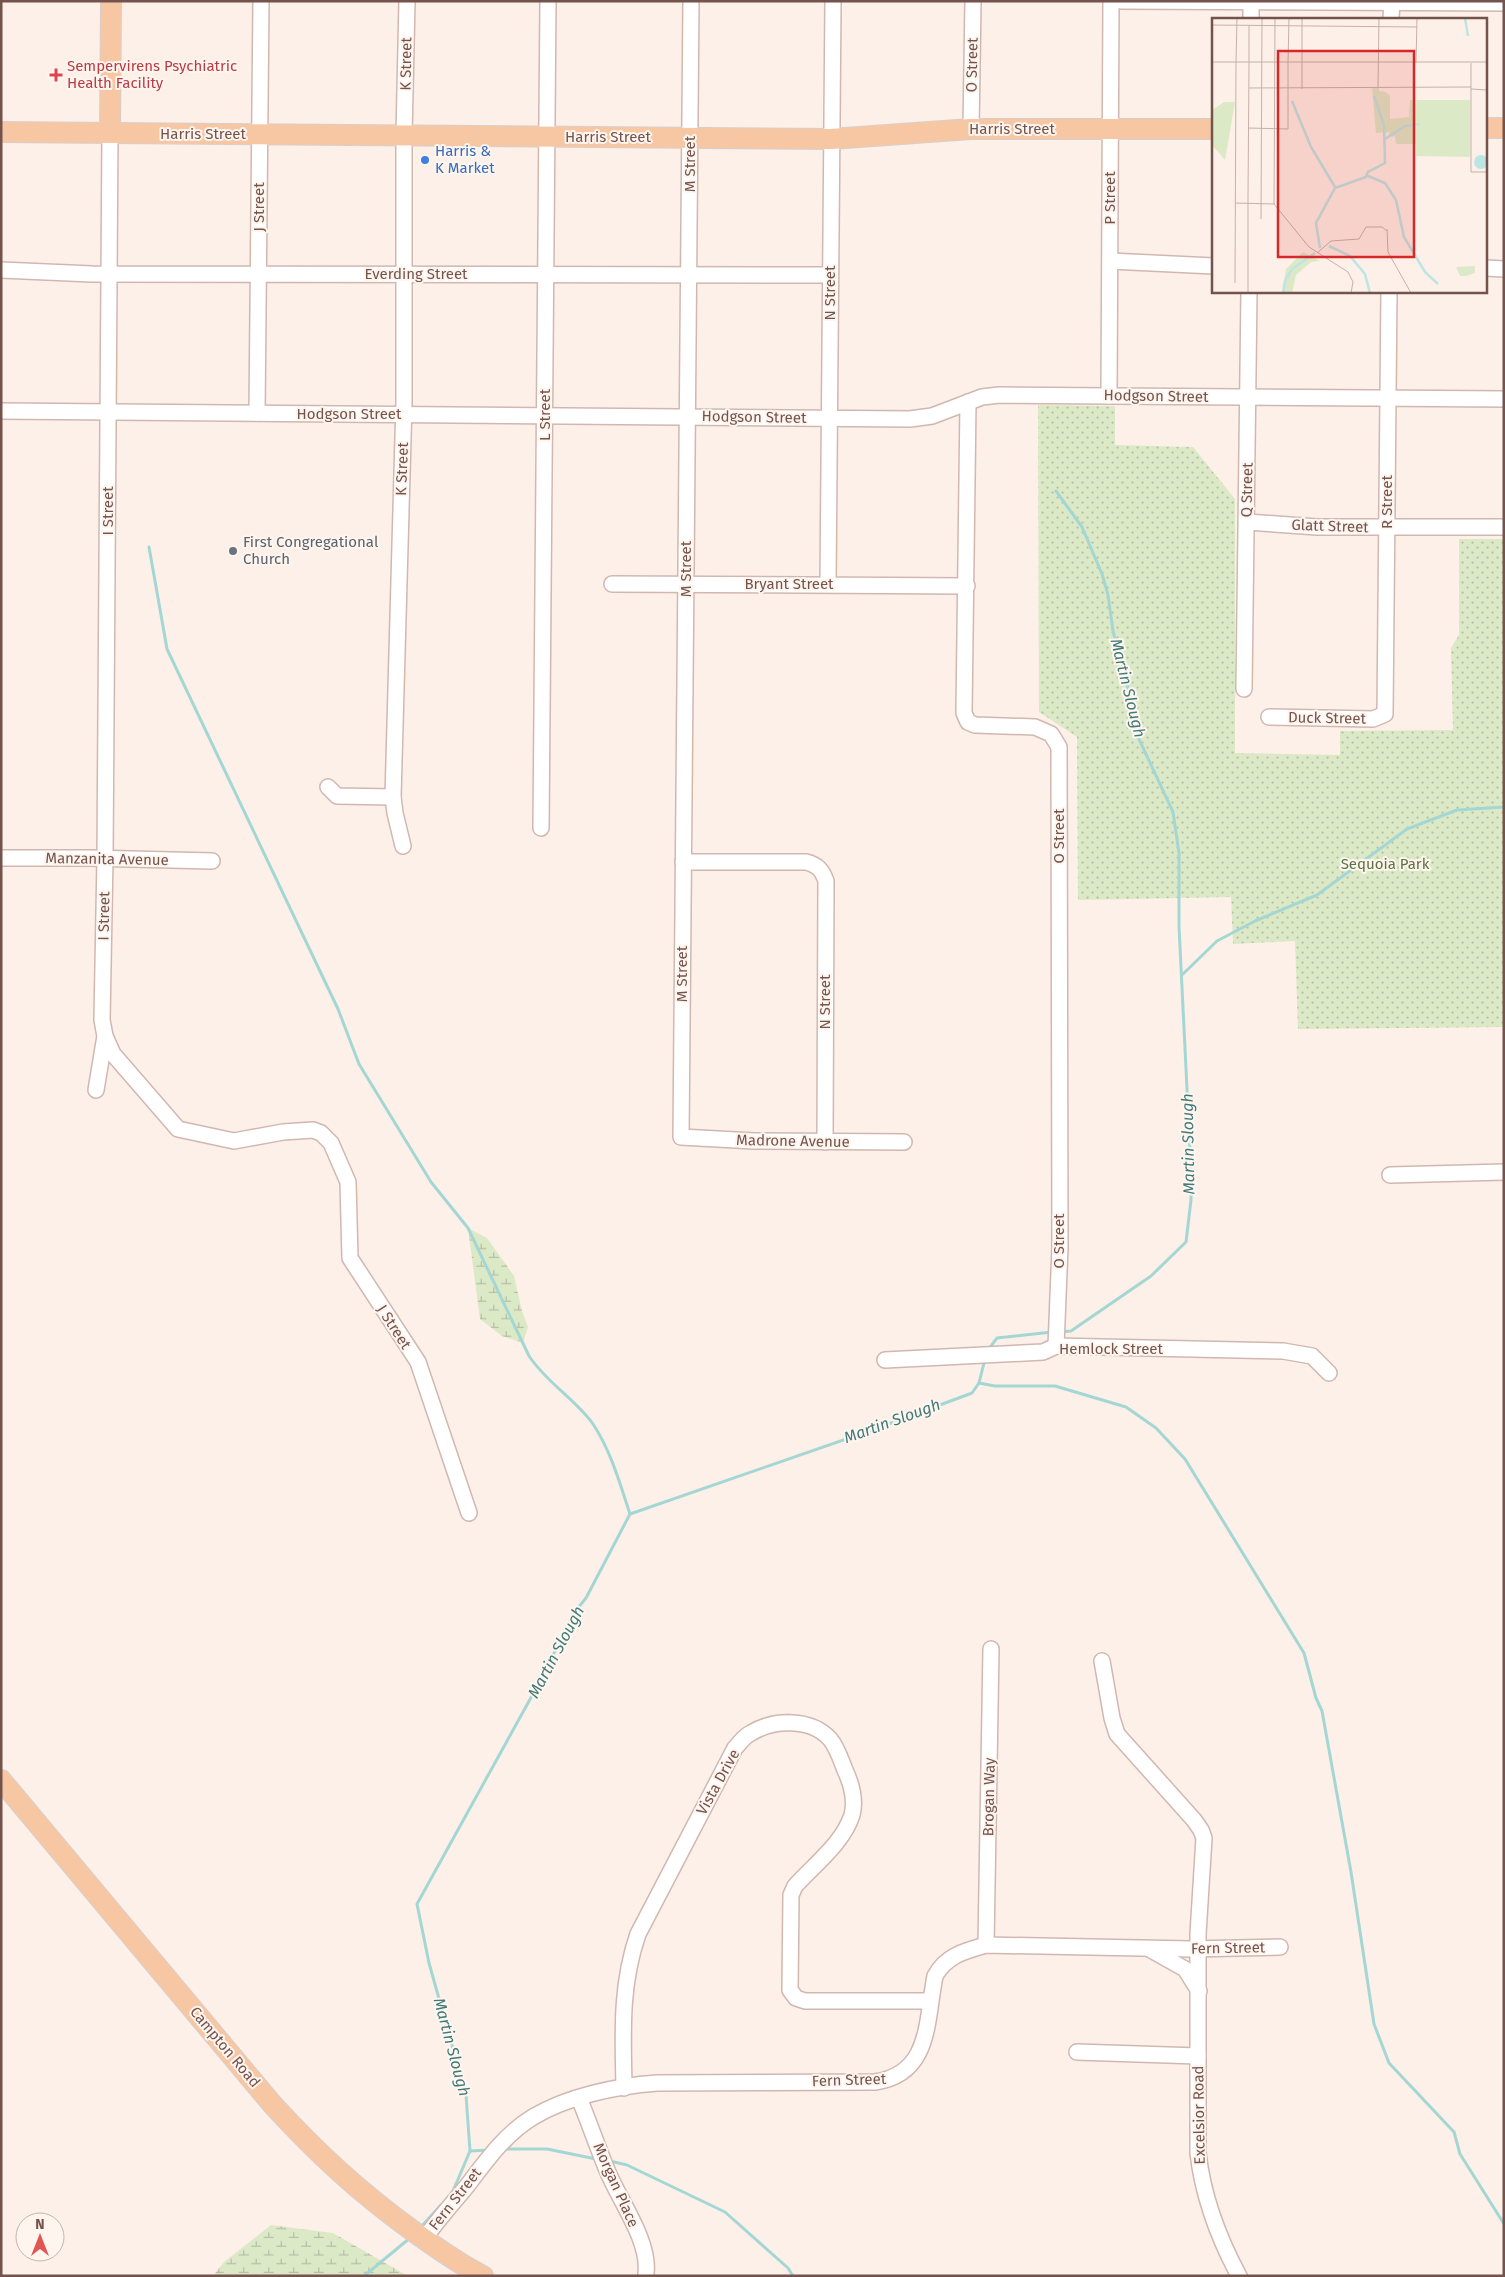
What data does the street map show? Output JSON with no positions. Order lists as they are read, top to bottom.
{
  "streets": {
    "main road": ["Harris Street", "I Street", "Campton Road"],
    "street": [
      "K Street",
      "O Street",
      "M Street",
      "P Street",
      "J Street",
      "Everding Street",
      "N Street",
      "Hodgson Street",
      "L Street",
      "Q Street",
      "R Street",
      "Glatt Street",
      "Bryant Street",
      "Duck Street",
      "Manzanita Avenue",
      "Madrone Avenue",
      "Hemlock Street",
      "Vista Drive",
      "Brogan Way",
      "Fern Street",
      "Excelsior Road",
      "Morgan Place"
    ]
  },
  "crossings": [
    ["K Street", "Harris Street"],
    ["K Street", "Everding Street"],
    ["K Street", "Hodgson Street"],
    ["O Street", "Harris Street"],
    ["O Street", "Hodgson Street"],
    ["O Street", "Bryant Street"],
    ["O Street", "Hemlock Street"],
    ["Harris Street", "M Street"],
    ["Harris Street", "P Street"],
    ["Harris Street", "J Street"],
    ["Harris Street", "N Street"],
    ["Harris Street", "L Street"],
    ["Harris Street", "I Street"],
    ["M Street", "Everding Street"],
    ["M Street", "N Street"],
    ["M Street", "Hodgson Street"],
    ["M Street", "Bryant Street"],
    ["M Street", "Madrone Avenue"],
    ["P Street", "Hodgson Street"],
    ["J Street", "Everding Street"],
    ["J Street", "Hodgson Street"],
    ["J Street", "I Street"],
    ["Everding Street", "N Street"],
    ["Everding Street", "L Street"],
    ["Everding Street", "I Street"],
    ["N Street", "Hodgson Street"],
    ["N Street", "Bryant Street"],
    ["N Street", "Madrone Avenue"],
    ["Hodgson Street", "L Street"],
    ["Hodgson Street", "Q Street"],
    ["Hodgson Street", "R Street"],
    ["Hodgson Street", "I Street"],
    ["Q Street", "Glatt Street"],
    ["R Street", "Glatt Street"],
    ["R Street", "Duck Street"],
    ["I Street", "Manzanita Avenue"],
    ["Vista Drive", "Fern Street"],
    ["Brogan Way", "Fern Street"],
    ["Fern Street", "Campton Road"],
    ["Fern Street", "Excelsior Road"],
    ["Fern Street", "Morgan Place"]
  ],
  "water": ["Martin Slough"],
  "parks": ["Sequoia Park"],
  "places": {
    "health": ["Sempervirens Psychiatric Health Facility"],
    "other": ["Harris & K Market", "First Congregational Church"]
  },
  "north": "top"
}
